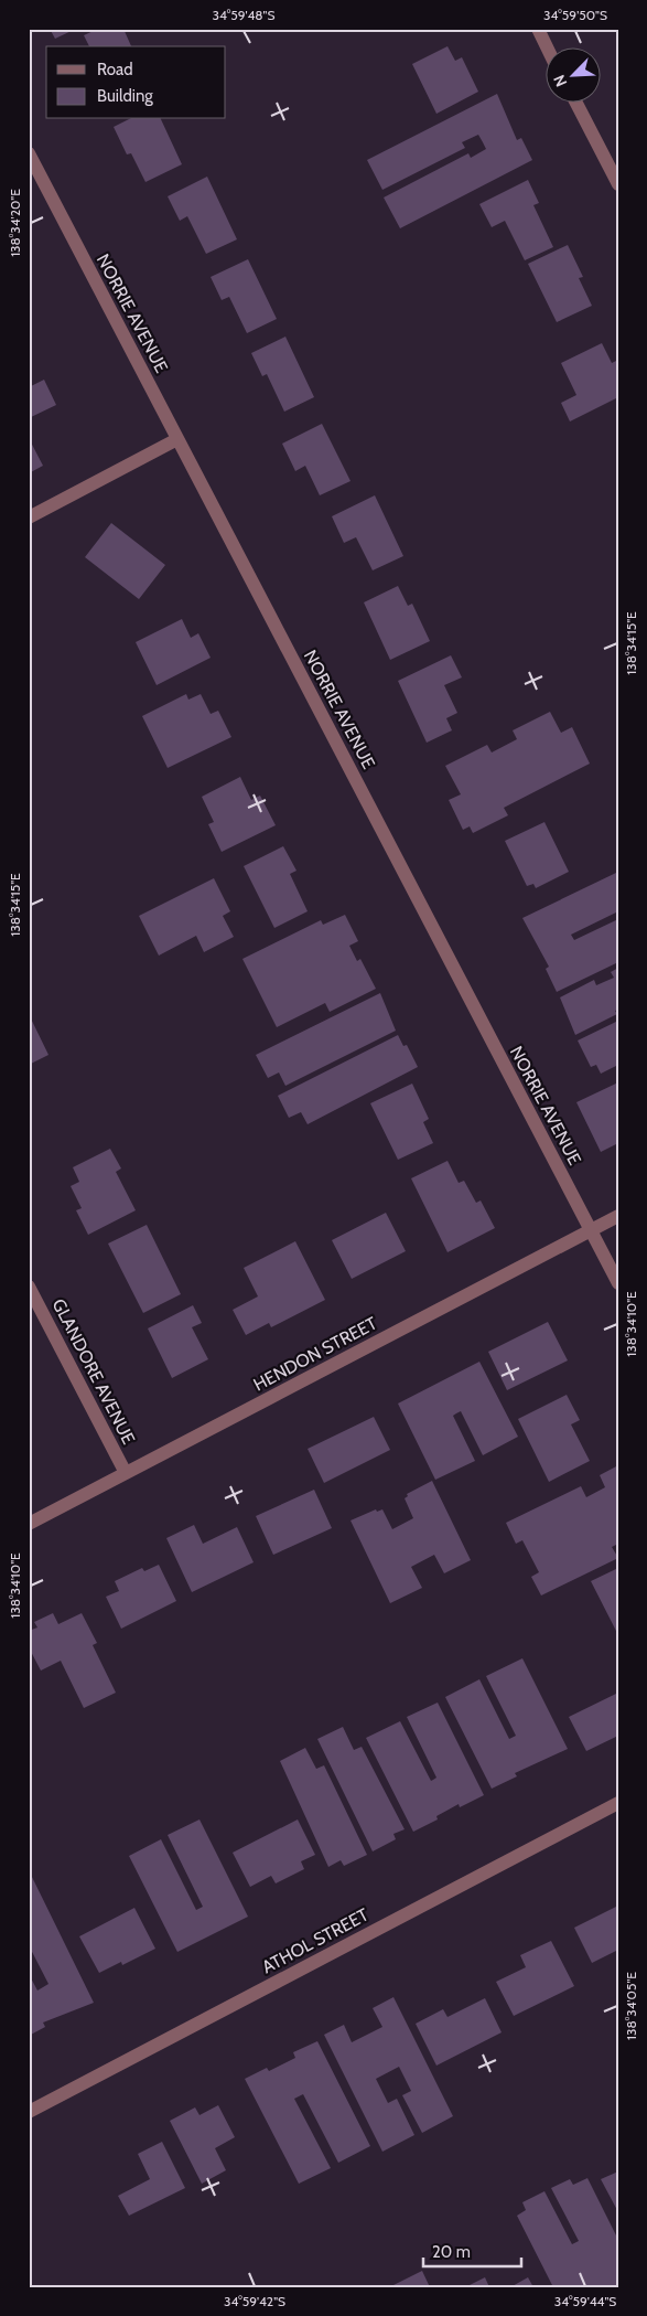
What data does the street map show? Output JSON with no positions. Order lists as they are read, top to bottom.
{
  "streets": {
    "street": [
      "NORRIE AVENUE",
      "HENDON STREET",
      "GLANDORE AVENUE",
      "ATHOL STREET"
    ]
  },
  "crossings": [
    ["NORRIE AVENUE", "HENDON STREET"],
    ["HENDON STREET", "GLANDORE AVENUE"]
  ],
  "legend": ["Road", "Building"],
  "scale_bar": "20 m",
  "north": "bottom left",
  "coordinates": [
    "34°59'48\"S",
    "34°59'50\"S",
    "138°34'20\"E",
    "138°34'15\"E",
    "138°34'10\"E",
    "138°34'05\"E",
    "34°59'42\"S",
    "34°59'44\"S"
  ]
}
